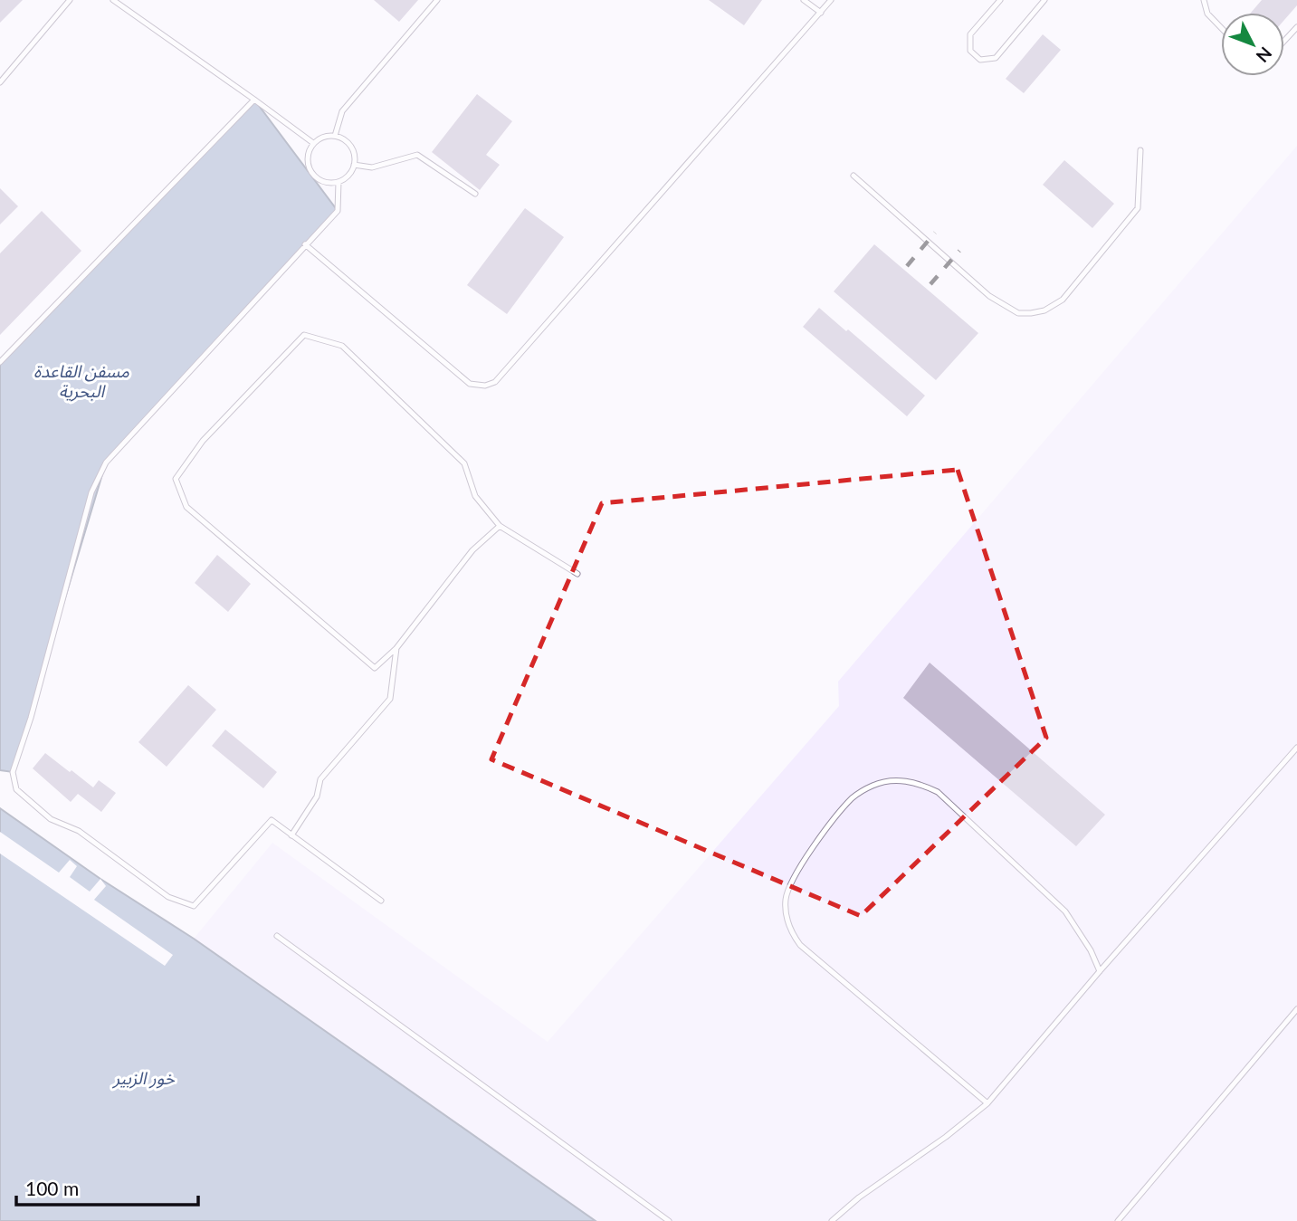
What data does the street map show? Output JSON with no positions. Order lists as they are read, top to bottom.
{
  "water": ["مسفن القاعدة البحرية", "خور الزبير"],
  "scale_bar": "100 m",
  "north": "bottom right"
}
